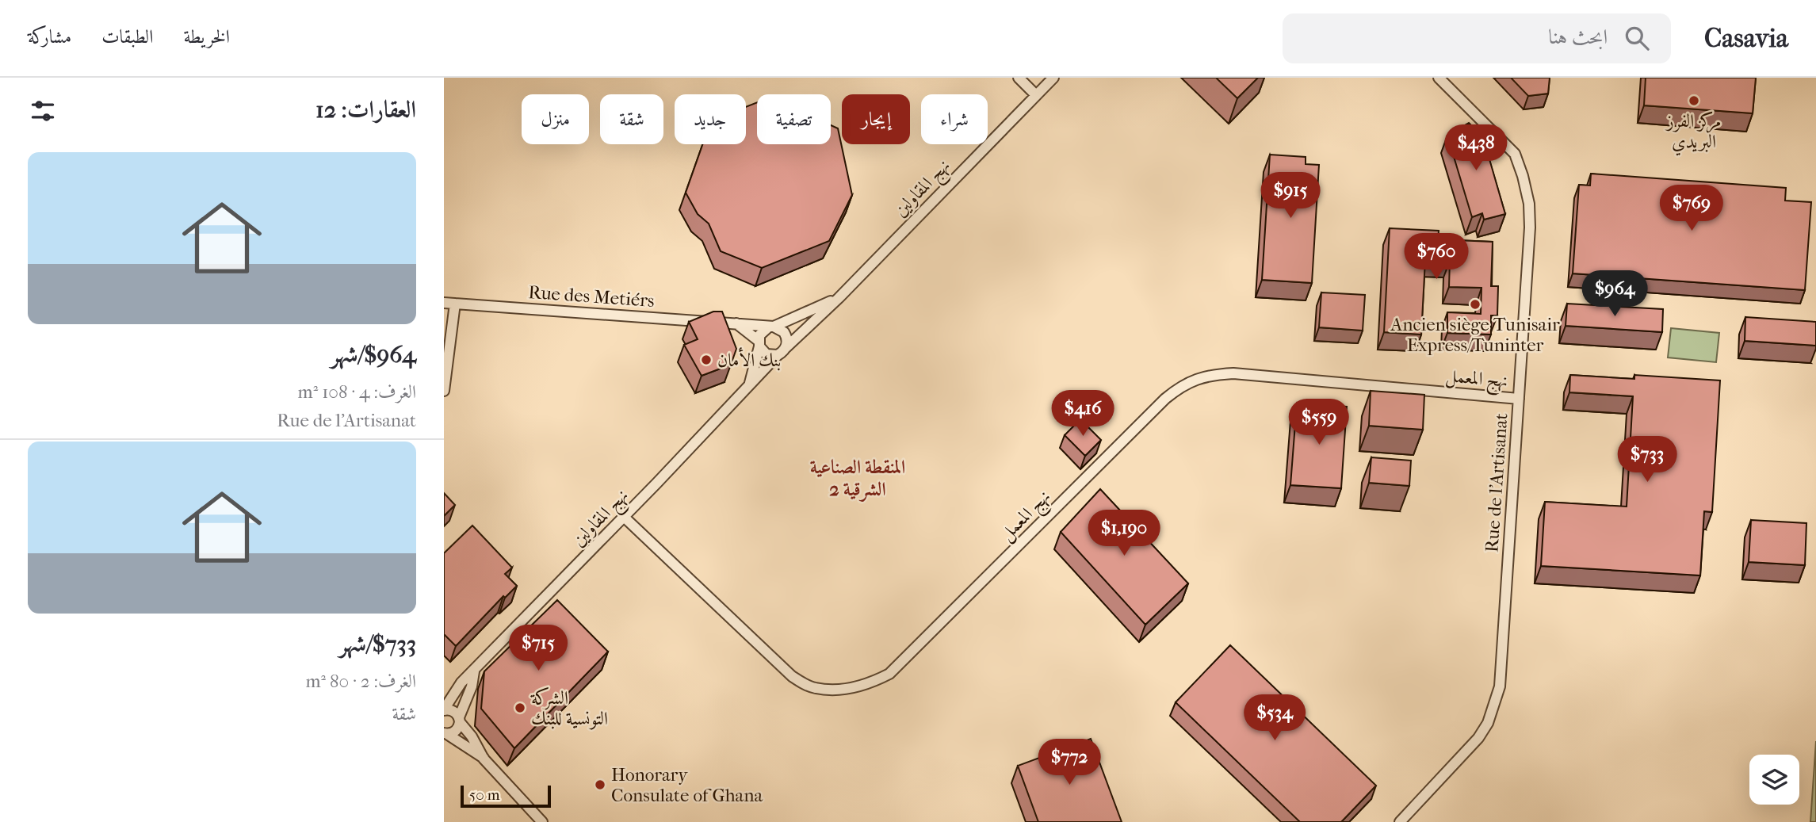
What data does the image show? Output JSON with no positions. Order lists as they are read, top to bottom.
{
  "streets": {
    "street": [
      "نهج المقاولين",
      "Rue des Metiérs",
      "نهج المعمل",
      "Rue de l'Artisanat"
    ]
  },
  "crossings": [
    ["نهج المقاولين", "Rue des Metiérs"],
    ["نهج المقاولين", "نهج المعمل"],
    ["نهج المعمل", "Rue de l'Artisanat"]
  ],
  "districts": ["المنقطة الصناعية الشرقية 2"],
  "places": [
    "مركز الفرز البريدي",
    "Ancien siège Tunisair Express/Tuninter",
    "بنك الأمان",
    "الشركة التونسية للبنك",
    "Honorary Consulate of Ghana"
  ],
  "scale_bar": "50 m",
  "page": {
    "header": "Casavia",
    "search": "ابحث هنا",
    "nav": ["الخريطة", "الطبقات", "مشاركة"],
    "heading": "العقارات: 12",
    "chip": [
      "شراء",
      "إيجار",
      "تصفية",
      "جديد",
      "شقة",
      "منزل"
    ],
    "price": [
      "$438",
      "$915",
      "$769",
      "$760",
      "$964",
      "$416",
      "$559",
      "$733",
      "$1,190",
      "$715",
      "$534",
      "$772"
    ],
    "list": [
      {
        "name": "$964/شهر",
        "note": "الغرف: 4 · 108 m² · Rue de l'Artisanat"
      },
      {
        "name": "$733/شهر",
        "note": "الغرف: 2 · 80 m² · شقة"
      }
    ],
    "scale": "50 m"
  }
}
